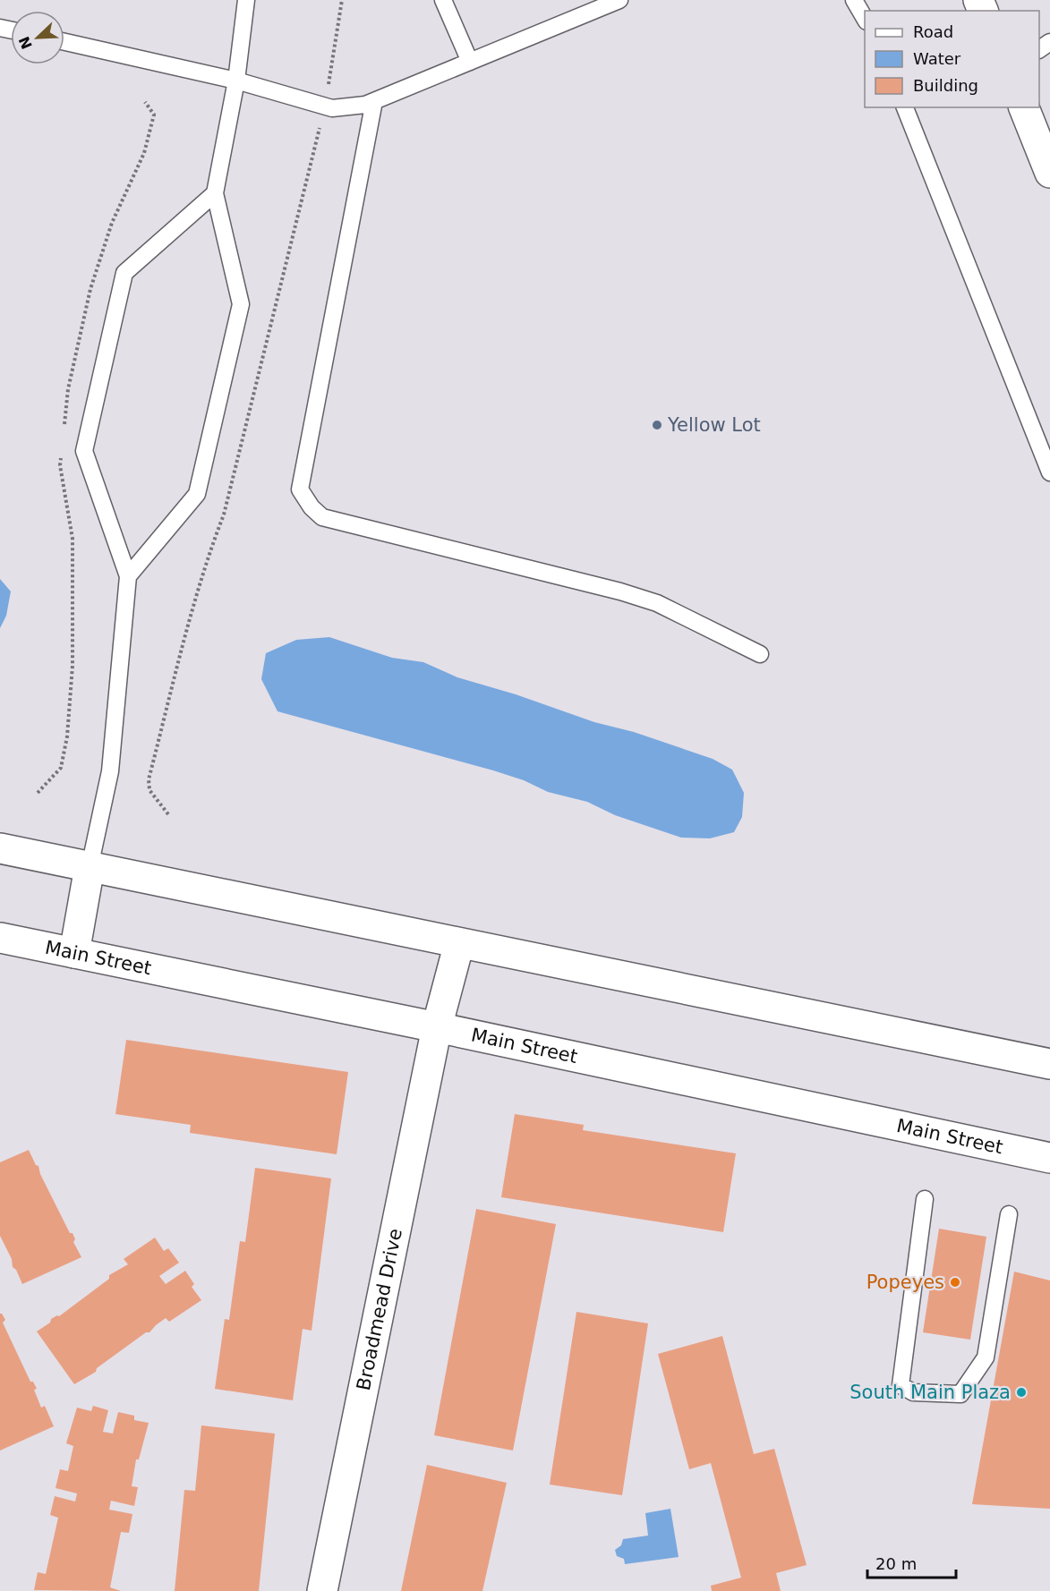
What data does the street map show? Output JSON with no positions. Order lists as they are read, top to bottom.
{
  "streets": {
    "main road": ["Main Street", "Broadmead Drive"]
  },
  "crossings": [
    ["Main Street", "Broadmead Drive"]
  ],
  "places": ["Yellow Lot", "Popeyes", "South Main Plaza"],
  "legend": ["Road", "Water", "Building"],
  "scale_bar": "20 m",
  "north": "bottom left"
}
